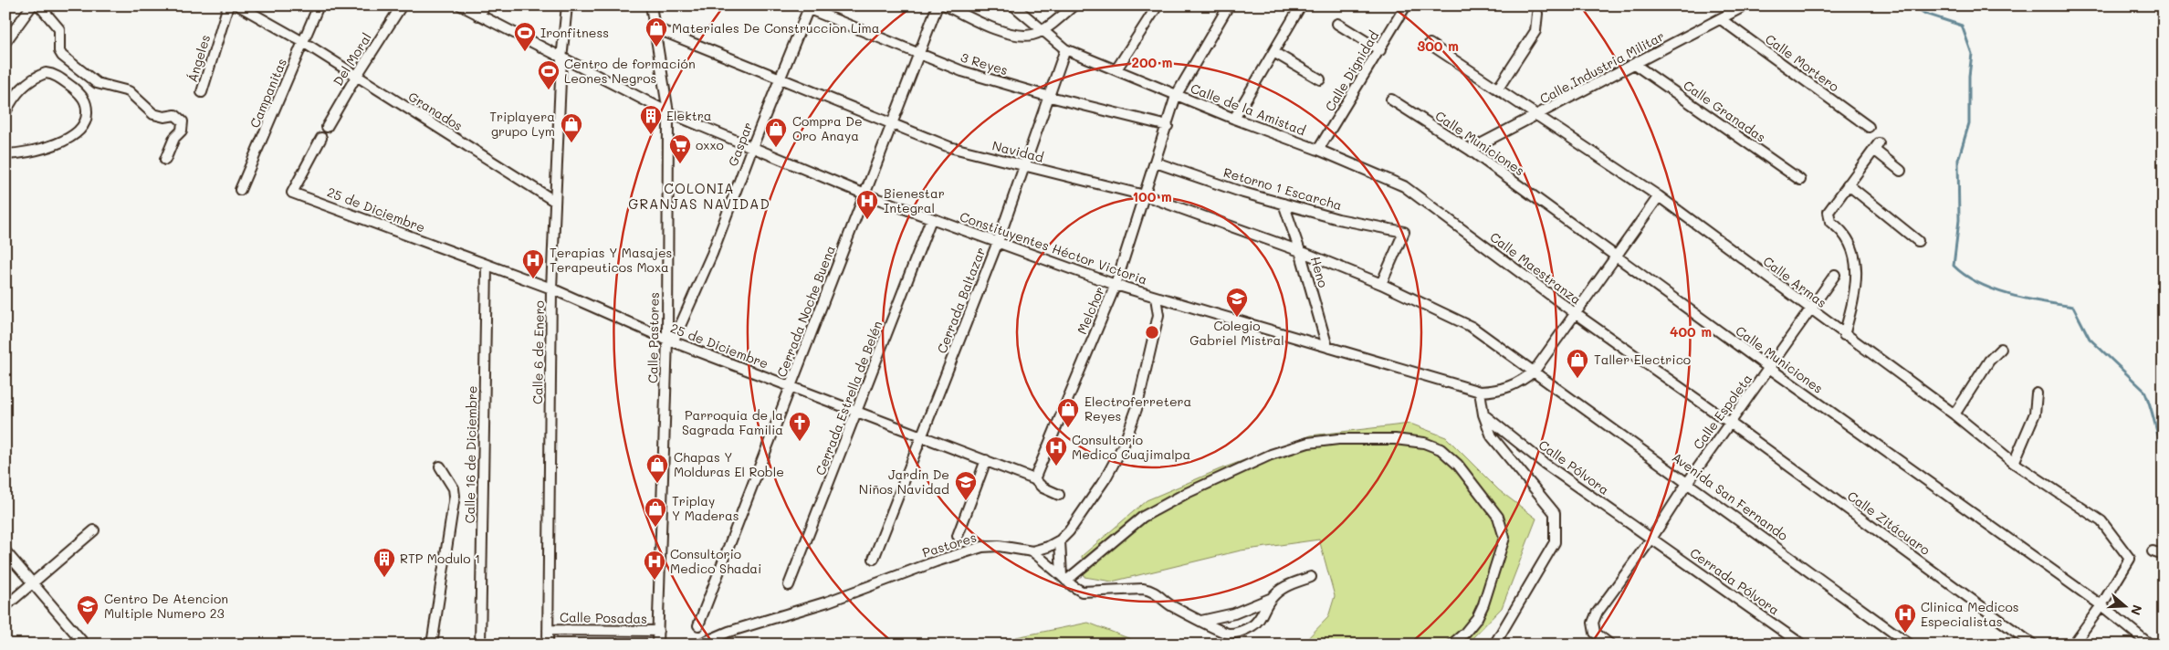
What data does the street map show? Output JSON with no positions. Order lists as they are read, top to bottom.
{
  "streets": {
    "street": [
      "Ángeles",
      "Del Moral",
      "Calle Mortero",
      "3 Reyes",
      "Calle Industria Militar",
      "Calle Dignidad",
      "Campanitas",
      "Calle de la Amistad",
      "Granados",
      "Calle Granadas",
      "Calle Municiones",
      "Gaspar",
      "Navidad",
      "Retorno 1 Escarcha",
      "25 de Diciembre",
      "Constituyentes Héctor Victoria",
      "Calle Maestranza",
      "Heno",
      "Calle Armas",
      "Cerrada Baltazar",
      "Melchor",
      "Cerrada Noche Buena",
      "Calle Pastores",
      "Calle 6 de Enero",
      "Cerrada Estrella de Belén",
      "Calle Espoleta",
      "Calle 16 de Diciembre",
      "Calle Pólvora",
      "Avenida San Fernando",
      "Calle Zitácuaro",
      "Pastores",
      "Cerrada Pólvora",
      "Calle Posadas"
    ]
  },
  "crossings": [
    ["Del Moral", "Granados"],
    ["Calle Mortero", "Calle Industria Militar"],
    ["3 Reyes", "Gaspar"],
    ["3 Reyes", "Cerrada Baltazar"],
    ["3 Reyes", "Melchor"],
    ["3 Reyes", "Cerrada Noche Buena"],
    ["Calle Industria Militar", "Calle Granadas"],
    ["Calle Industria Militar", "Calle Municiones"],
    ["Calle Industria Militar", "Calle Armas"],
    ["Calle Dignidad", "Calle de la Amistad"],
    ["Calle Dignidad", "Calle Maestranza"],
    ["Campanitas", "Granados"],
    ["Calle de la Amistad", "Calle Maestranza"],
    ["Calle de la Amistad", "Cerrada Baltazar"],
    ["Calle de la Amistad", "Melchor"],
    ["Granados", "Calle 6 de Enero"],
    ["Calle Municiones", "Calle Armas"],
    ["Calle Municiones", "Calle Espoleta"],
    ["Gaspar", "Navidad"],
    ["Gaspar", "25 de Diciembre"],
    ["Gaspar", "Constituyentes Héctor Victoria"],
    ["Gaspar", "Calle Pastores"],
    ["Navidad", "Retorno 1 Escarcha"],
    ["Navidad", "Heno"],
    ["Navidad", "Cerrada Baltazar"],
    ["Navidad", "Melchor"],
    ["Navidad", "Cerrada Noche Buena"],
    ["Navidad", "Calle Pastores"],
    ["Navidad", "Avenida San Fernando"],
    ["Retorno 1 Escarcha", "Heno"],
    ["Retorno 1 Escarcha", "Melchor"],
    ["Retorno 1 Escarcha", "Avenida San Fernando"],
    ["25 de Diciembre", "Cerrada Baltazar"],
    ["25 de Diciembre", "Melchor"],
    ["25 de Diciembre", "Cerrada Noche Buena"],
    ["25 de Diciembre", "Calle Pastores"],
    ["25 de Diciembre", "Calle 6 de Enero"],
    ["25 de Diciembre", "Cerrada Estrella de Belén"],
    ["25 de Diciembre", "Calle 16 de Diciembre"],
    ["Constituyentes Héctor Victoria", "Heno"],
    ["Constituyentes Héctor Victoria", "Cerrada Baltazar"],
    ["Constituyentes Héctor Victoria", "Melchor"],
    ["Constituyentes Héctor Victoria", "Cerrada Noche Buena"],
    ["Constituyentes Héctor Victoria", "Calle Pastores"],
    ["Constituyentes Héctor Victoria", "Calle 6 de Enero"],
    ["Constituyentes Héctor Victoria", "Cerrada Estrella de Belén"],
    ["Constituyentes Héctor Victoria", "Pastores"],
    ["Calle Maestranza", "Calle Espoleta"],
    ["Calle Maestranza", "Calle Zitácuaro"],
    ["Calle Armas", "Calle Espoleta"],
    ["Calle Pastores", "Calle Posadas"],
    ["Calle 6 de Enero", "Calle Posadas"],
    ["Calle Espoleta", "Calle Pólvora"],
    ["Calle Espoleta", "Avenida San Fernando"],
    ["Calle Espoleta", "Calle Zitácuaro"],
    ["Calle Espoleta", "Cerrada Pólvora"],
    ["Calle Pólvora", "Cerrada Pólvora"]
  ],
  "districts": ["COLONIA GRANJAS NAVIDAD"],
  "places": {
    "shop": [
      "Materiales De Construccion Lima",
      "Triplayera grupo Lym",
      "Compra De Oro Anaya",
      "Taller Electrico",
      "Electroferretera Reyes",
      "Chapas Y Molduras El Roble",
      "Triplay Y Maderas"
    ],
    "sports": ["Ironfitness", "Centro de formación Leones Negros"],
    "building": ["Elektra", "RTP Modulo 1"],
    "supermarket": ["oxxo"],
    "hospital": [
      "Bienestar Integral",
      "Terapias Y Masajes Terapeuticos Moxa",
      "Consultorio Medico Cuajimalpa",
      "Consultorio Medico Shadai",
      "Clinica Medicos Especialistas"
    ],
    "school or university": ["Colegio Gabriel Mistral", "Jardin De Niños Navidad", "Centro De Atencion Multiple Numero 23"],
    "church": ["Parroquia de la Sagrada Familia"]
  },
  "north": "right",
  "rings": [
    "300 m",
    "200 m",
    "100 m",
    "400 m"
  ]
}
